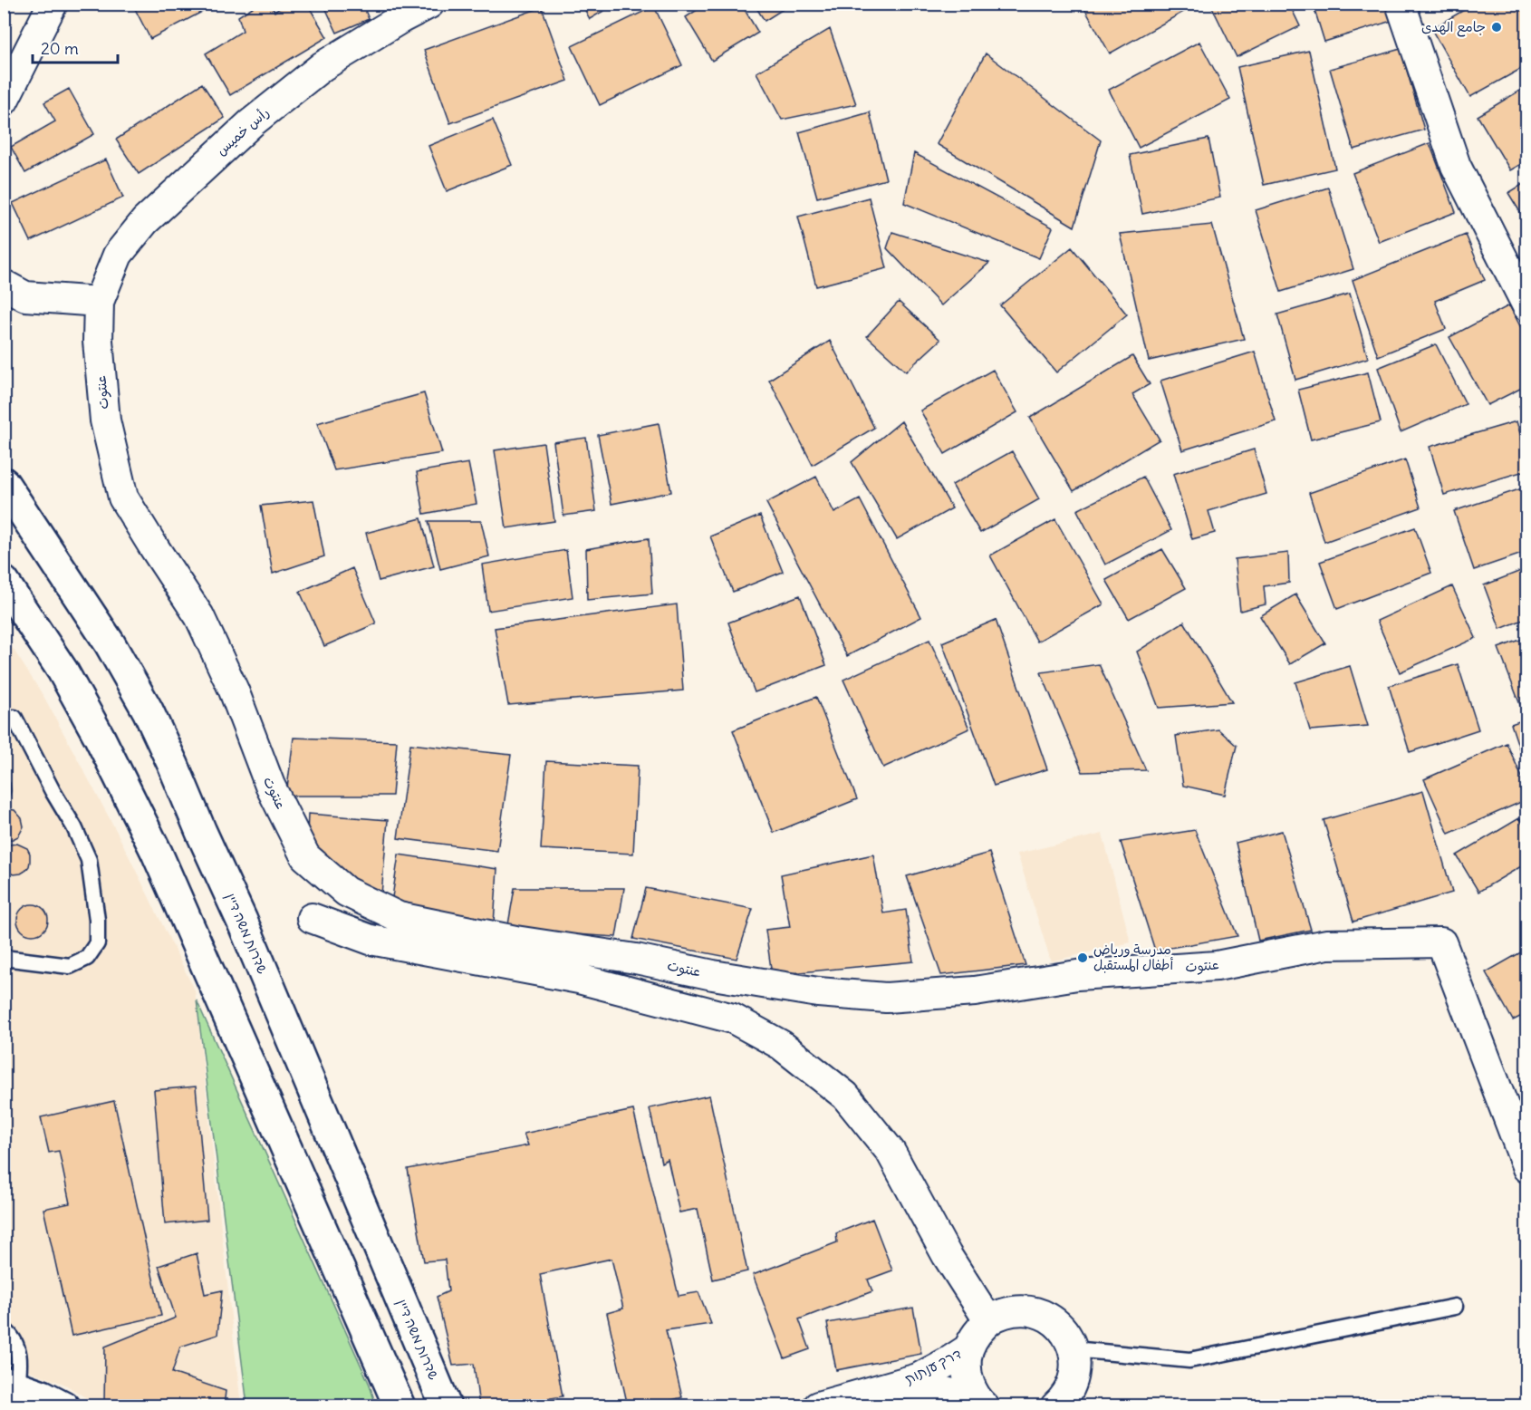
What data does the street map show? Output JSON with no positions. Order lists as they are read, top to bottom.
{
  "streets": {
    "street": [
      "رأس خميس",
      "عنتوت",
      "שדרות משה דיין",
      "דרך ענתות"
    ]
  },
  "crossings": [
    ["رأس خميس", "عنتوت"]
  ],
  "places": ["جامع الهدى", "مدرسة ورياض أطفال المستقبل"],
  "scale_bar": "20 m"
}
